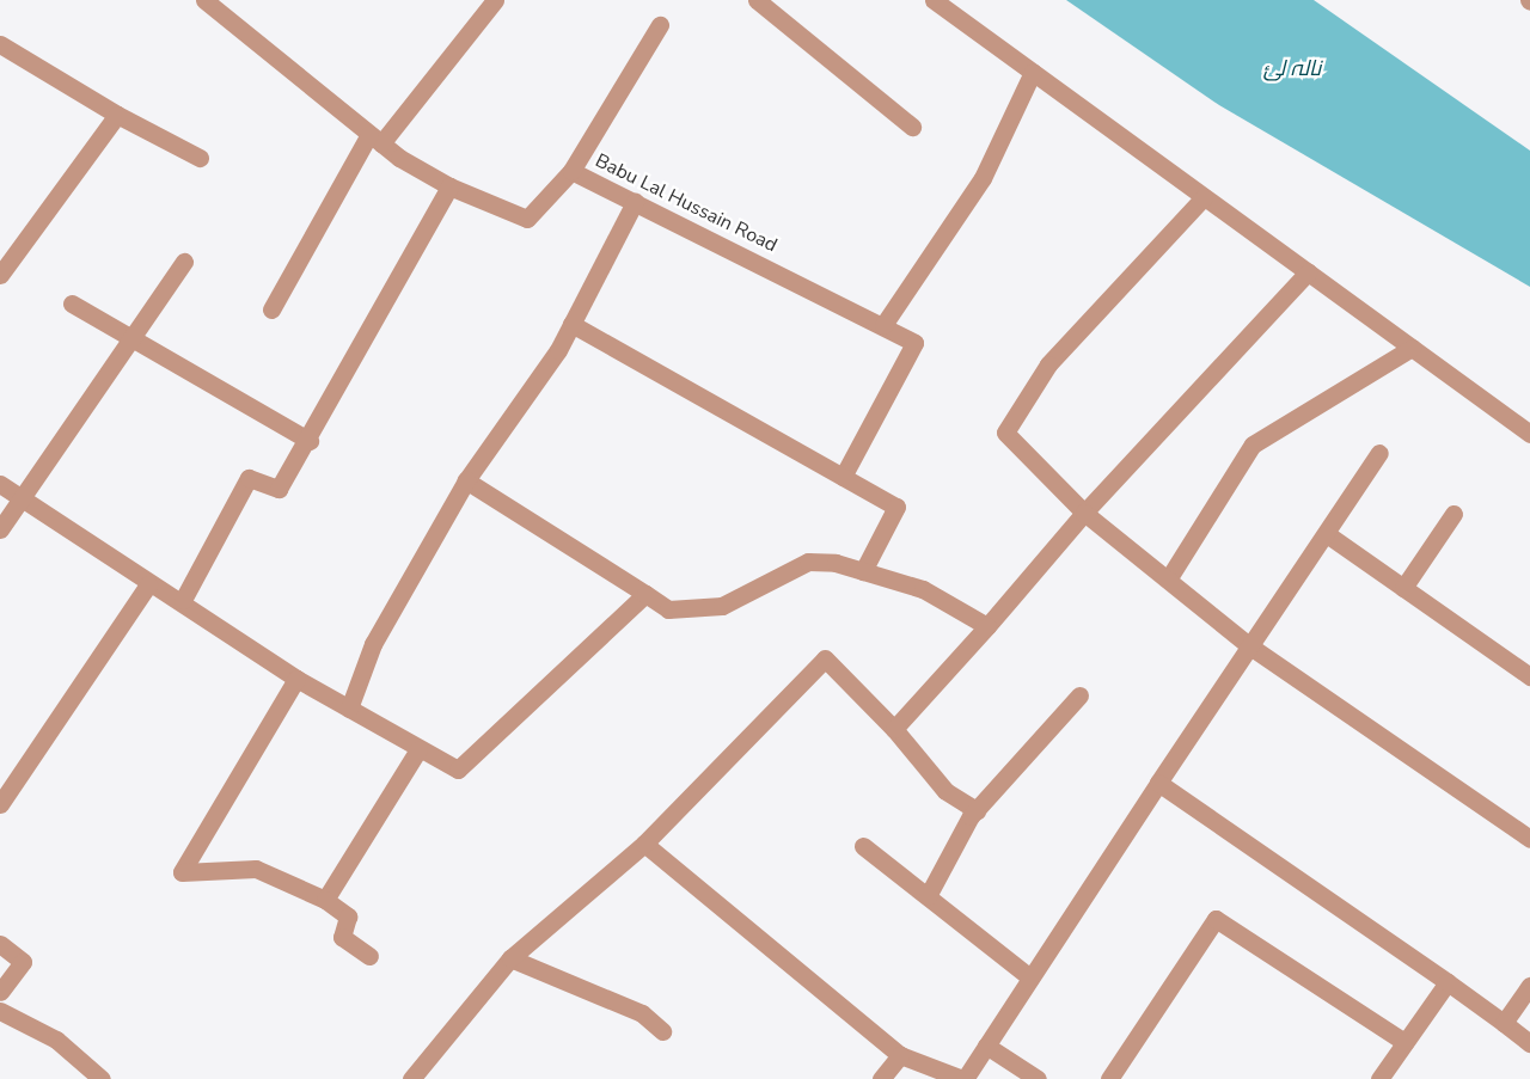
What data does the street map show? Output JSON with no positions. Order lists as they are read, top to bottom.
{
  "streets": {
    "street": ["Babu Lal Hussain Road"]
  },
  "water": ["نالہ لئ"]
}
